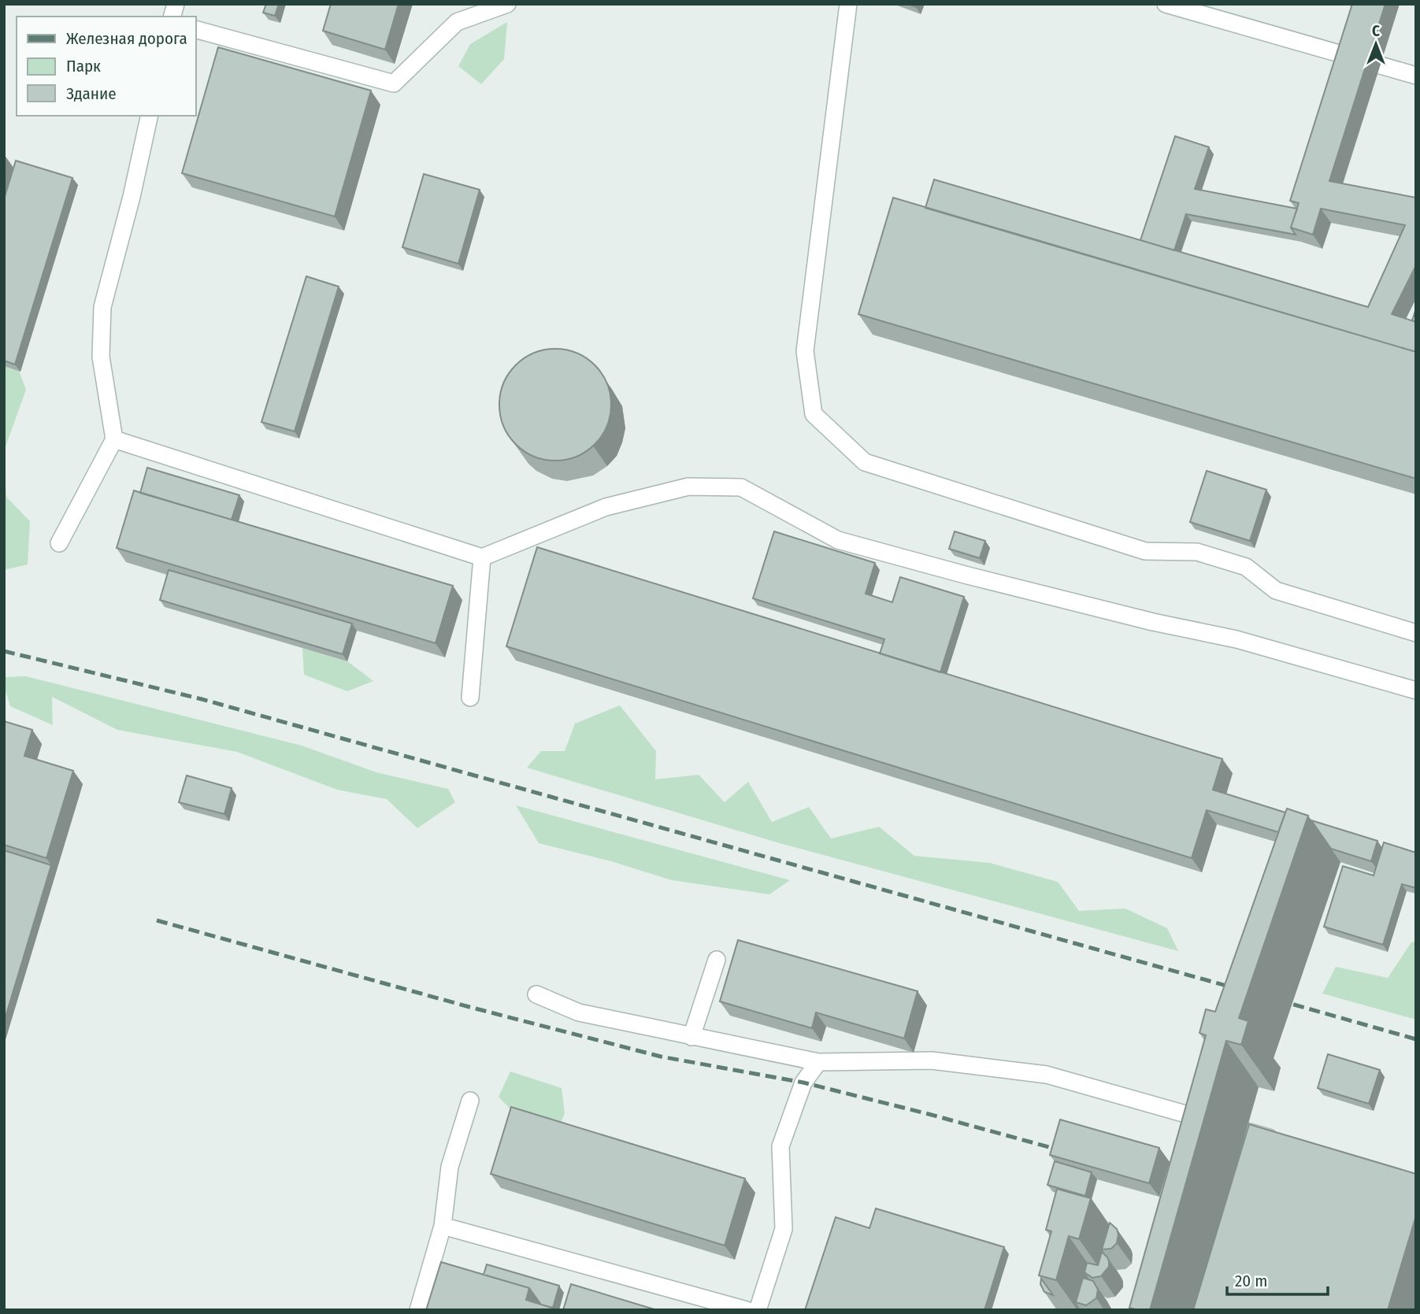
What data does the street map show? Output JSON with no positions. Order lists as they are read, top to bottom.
{
  "legend": ["Железная дорога", "Парк", "Здание"],
  "scale_bar": "20 m",
  "north": "top"
}
